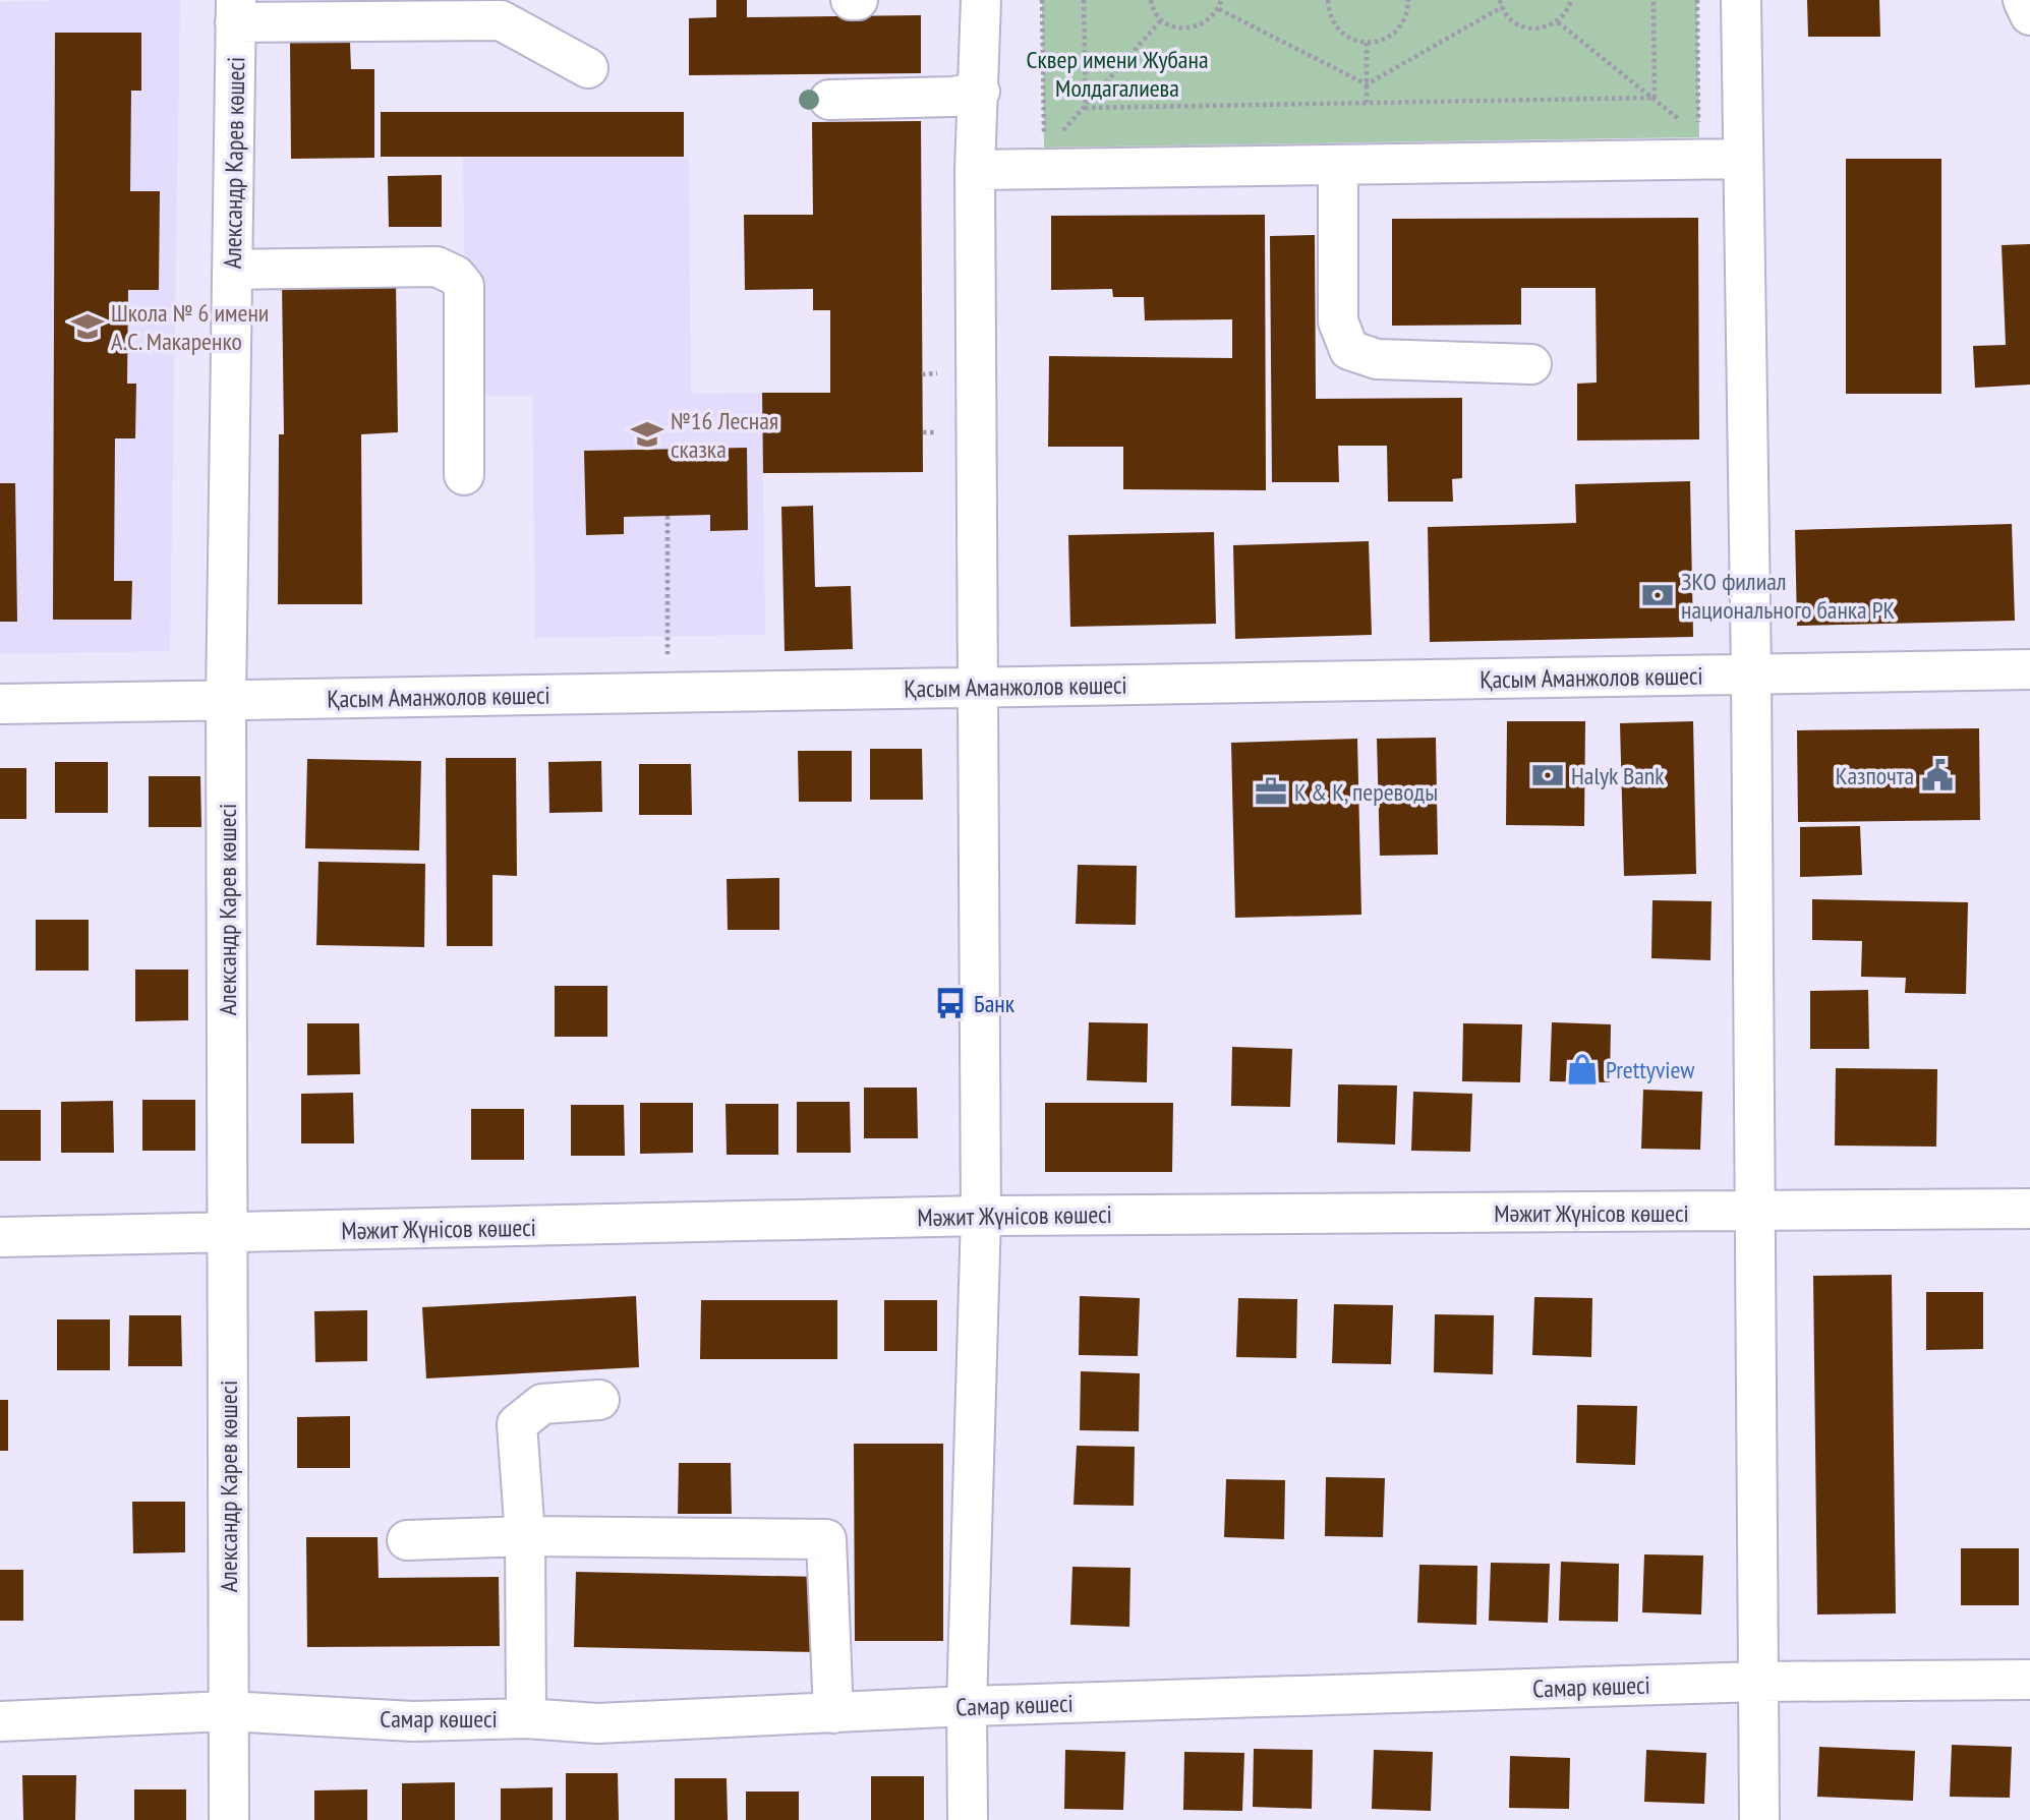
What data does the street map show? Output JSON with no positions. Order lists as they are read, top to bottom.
{
  "streets": {
    "street": [
      "Александр Карев көшесі",
      "Қасым Аманжолов көшесі",
      "Мәжит Жүнісов көшесі",
      "Самар көшесі"
    ]
  },
  "crossings": [
    ["Александр Карев көшесі", "Қасым Аманжолов көшесі"],
    ["Александр Карев көшесі", "Мәжит Жүнісов көшесі"],
    ["Александр Карев көшесі", "Самар көшесі"]
  ],
  "parks": ["Сквер имени Жубана Молдагалиева"],
  "places": {
    "school or university": ["Школа № 6 имени А.С. Макаренко", "№16 Лесная сказка"],
    "bank": ["ЗКО филиал национального банка РК", "Halyk Bank"],
    "public building": ["Казпочта"],
    "office": ["K & K, переводы"],
    "bus stop": ["Банк"],
    "shop": ["Prettyview"]
  }
}
